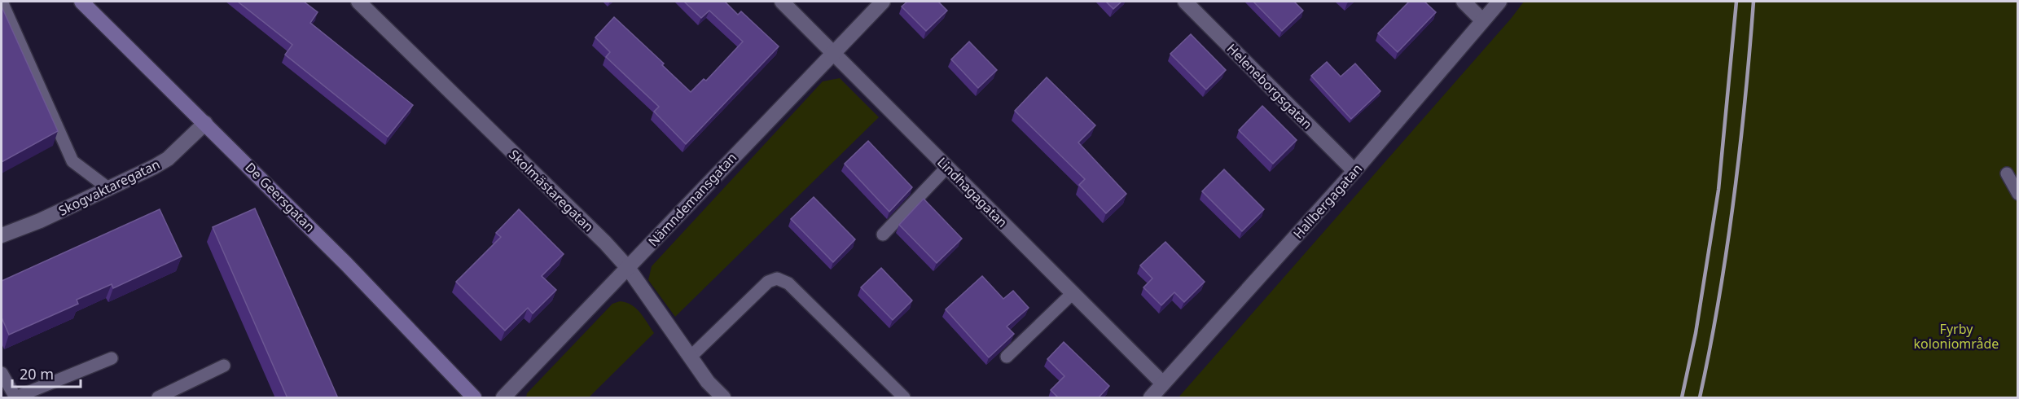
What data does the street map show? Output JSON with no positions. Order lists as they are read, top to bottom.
{
  "streets": {
    "main road": ["De Geersgatan"],
    "street": [
      "Heleneborgsgatan",
      "Skogvaktaregatan",
      "Skolmästaregatan",
      "Lindhagagatan",
      "Nämndemansgatan",
      "Hallbergagatan"
    ]
  },
  "crossings": [
    ["Heleneborgsgatan", "Hallbergagatan"],
    ["Skogvaktaregatan", "De Geersgatan"],
    ["Skolmästaregatan", "Nämndemansgatan"],
    ["Lindhagagatan", "Nämndemansgatan"],
    ["Lindhagagatan", "Hallbergagatan"]
  ],
  "parks": ["Fyrby koloniområde"],
  "scale_bar": "20 m"
}
